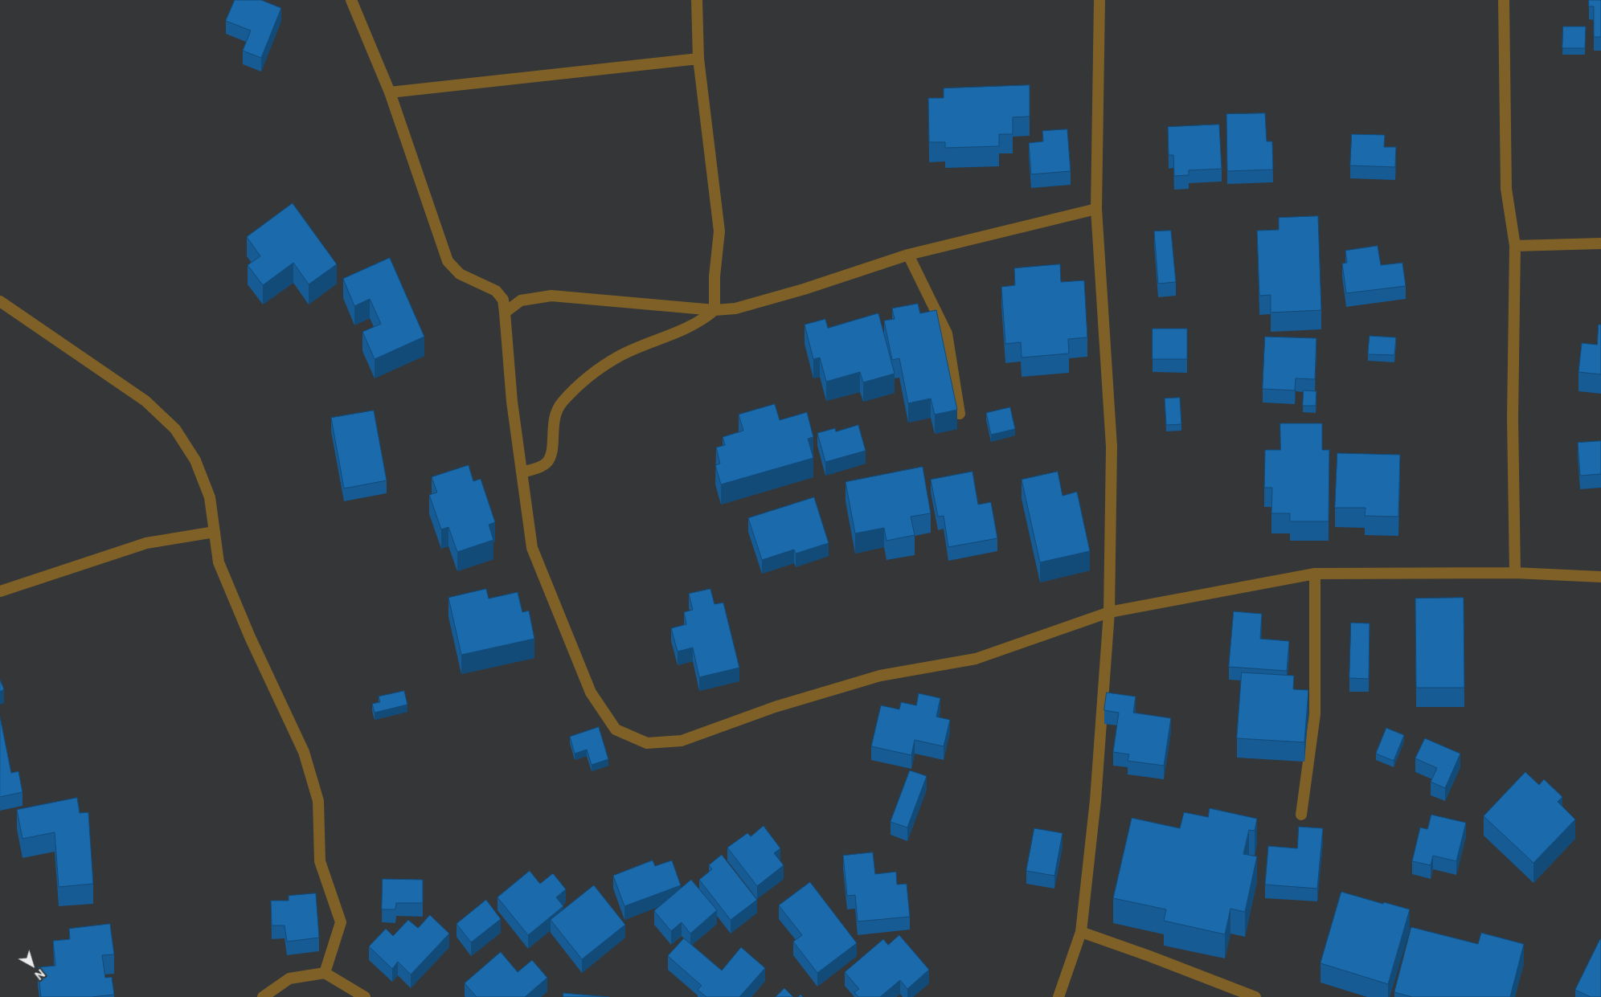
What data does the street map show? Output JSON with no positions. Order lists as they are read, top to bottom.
{
  "north": "bottom right"
}
